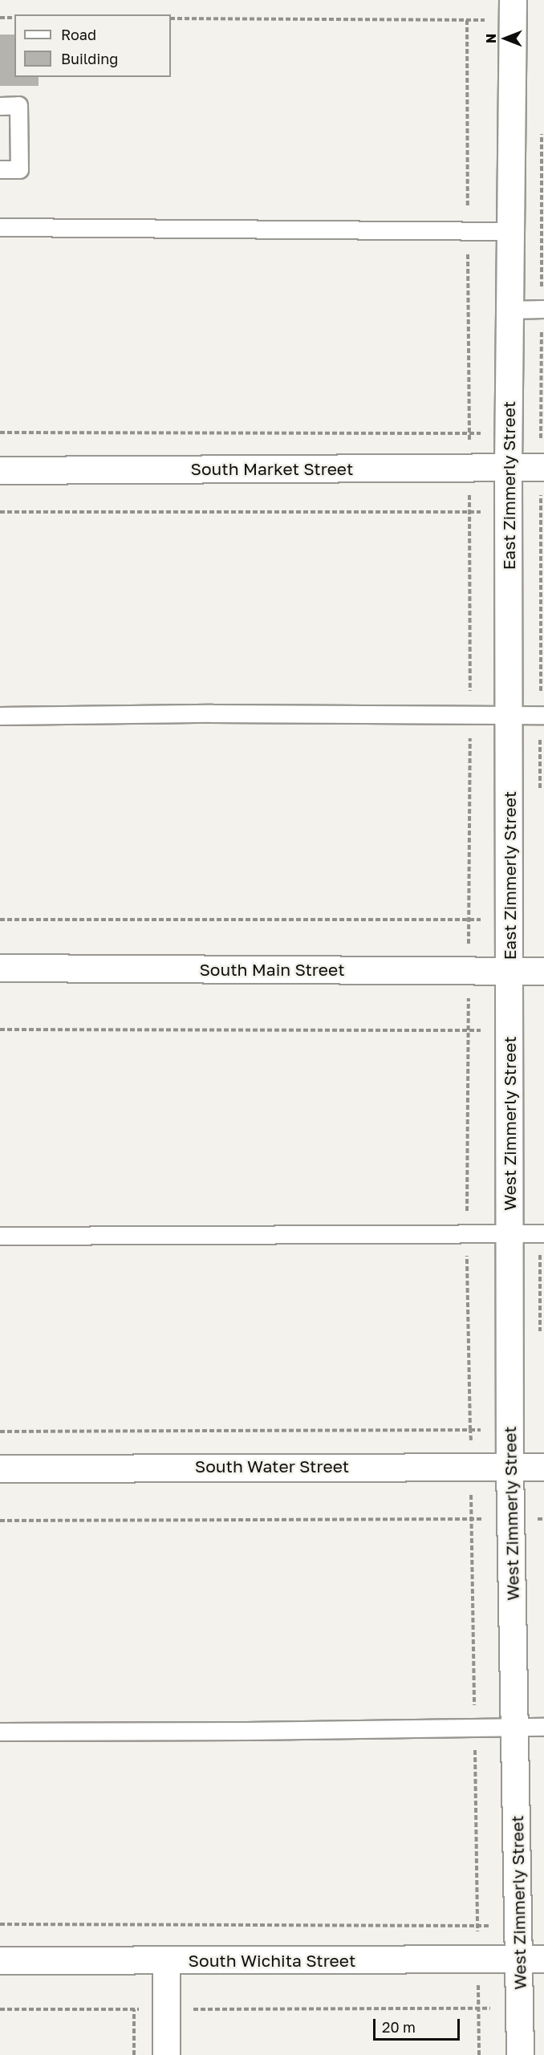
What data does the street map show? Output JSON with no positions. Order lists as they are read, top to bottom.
{
  "streets": {
    "street": [
      "South Market Street",
      "East Zimmerly Street",
      "South Main Street",
      "West Zimmerly Street",
      "South Water Street",
      "South Wichita Street"
    ]
  },
  "crossings": [
    ["South Market Street", "East Zimmerly Street"],
    ["East Zimmerly Street", "South Main Street"],
    ["East Zimmerly Street", "West Zimmerly Street"],
    ["South Main Street", "West Zimmerly Street"],
    ["West Zimmerly Street", "South Water Street"],
    ["West Zimmerly Street", "South Wichita Street"]
  ],
  "legend": ["Road", "Building"],
  "scale_bar": "20 m",
  "north": "left"
}
